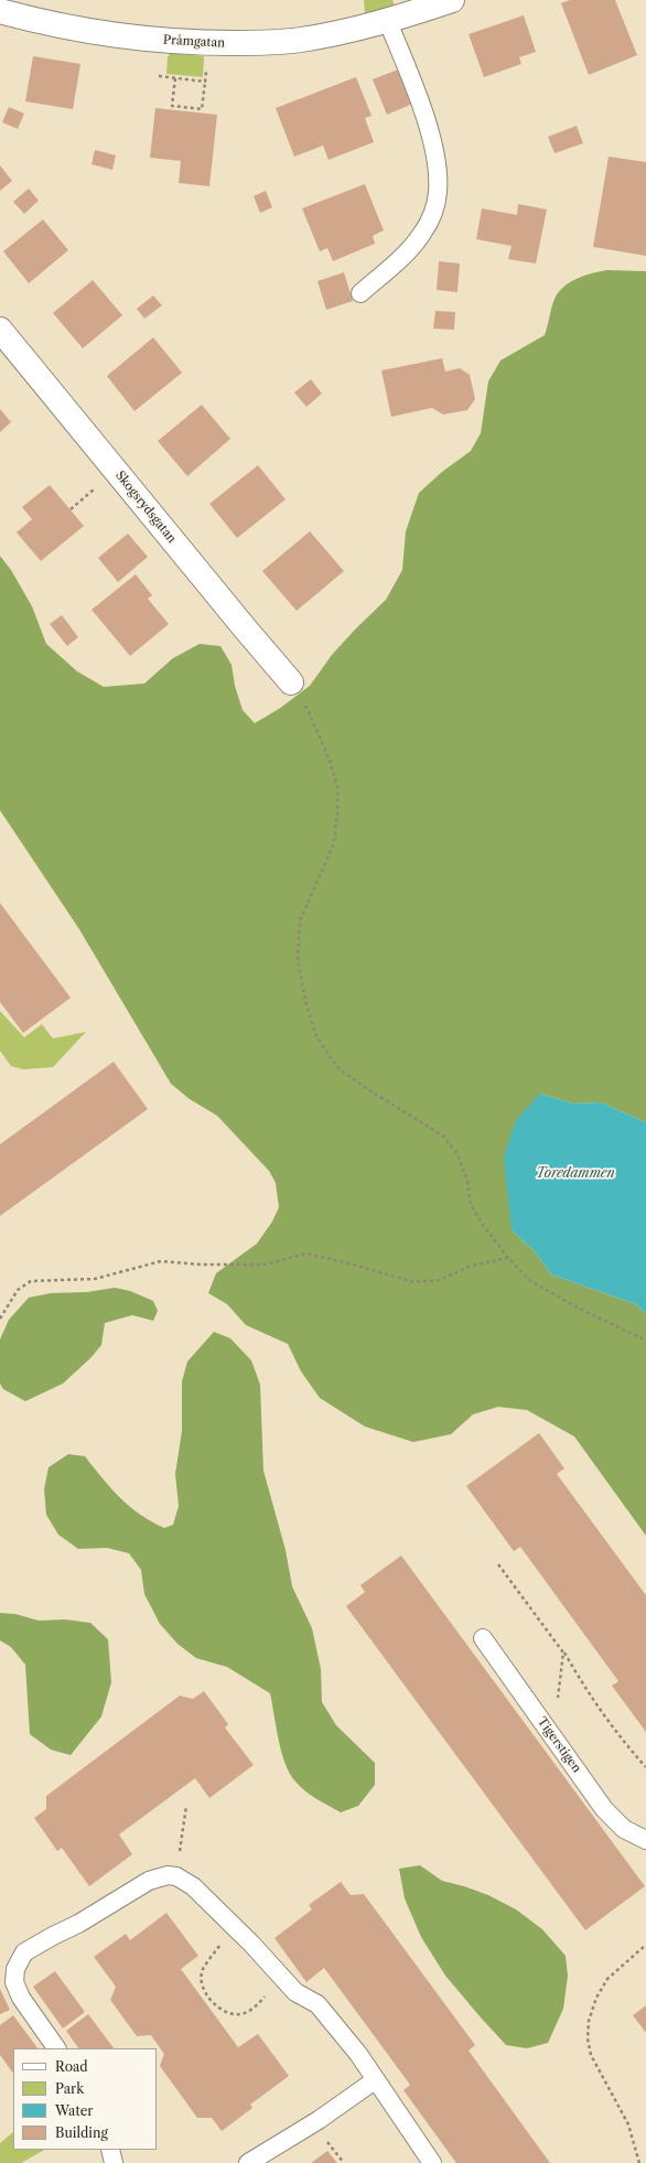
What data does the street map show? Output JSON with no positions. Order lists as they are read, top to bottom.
{
  "streets": {
    "street": ["Pråmgatan", "Skogsrydsgatan"],
    "lane": ["Tigerstigen"]
  },
  "water": ["Toredammen"],
  "legend": [
    "Road",
    "Park",
    "Water",
    "Building"
  ]
}
